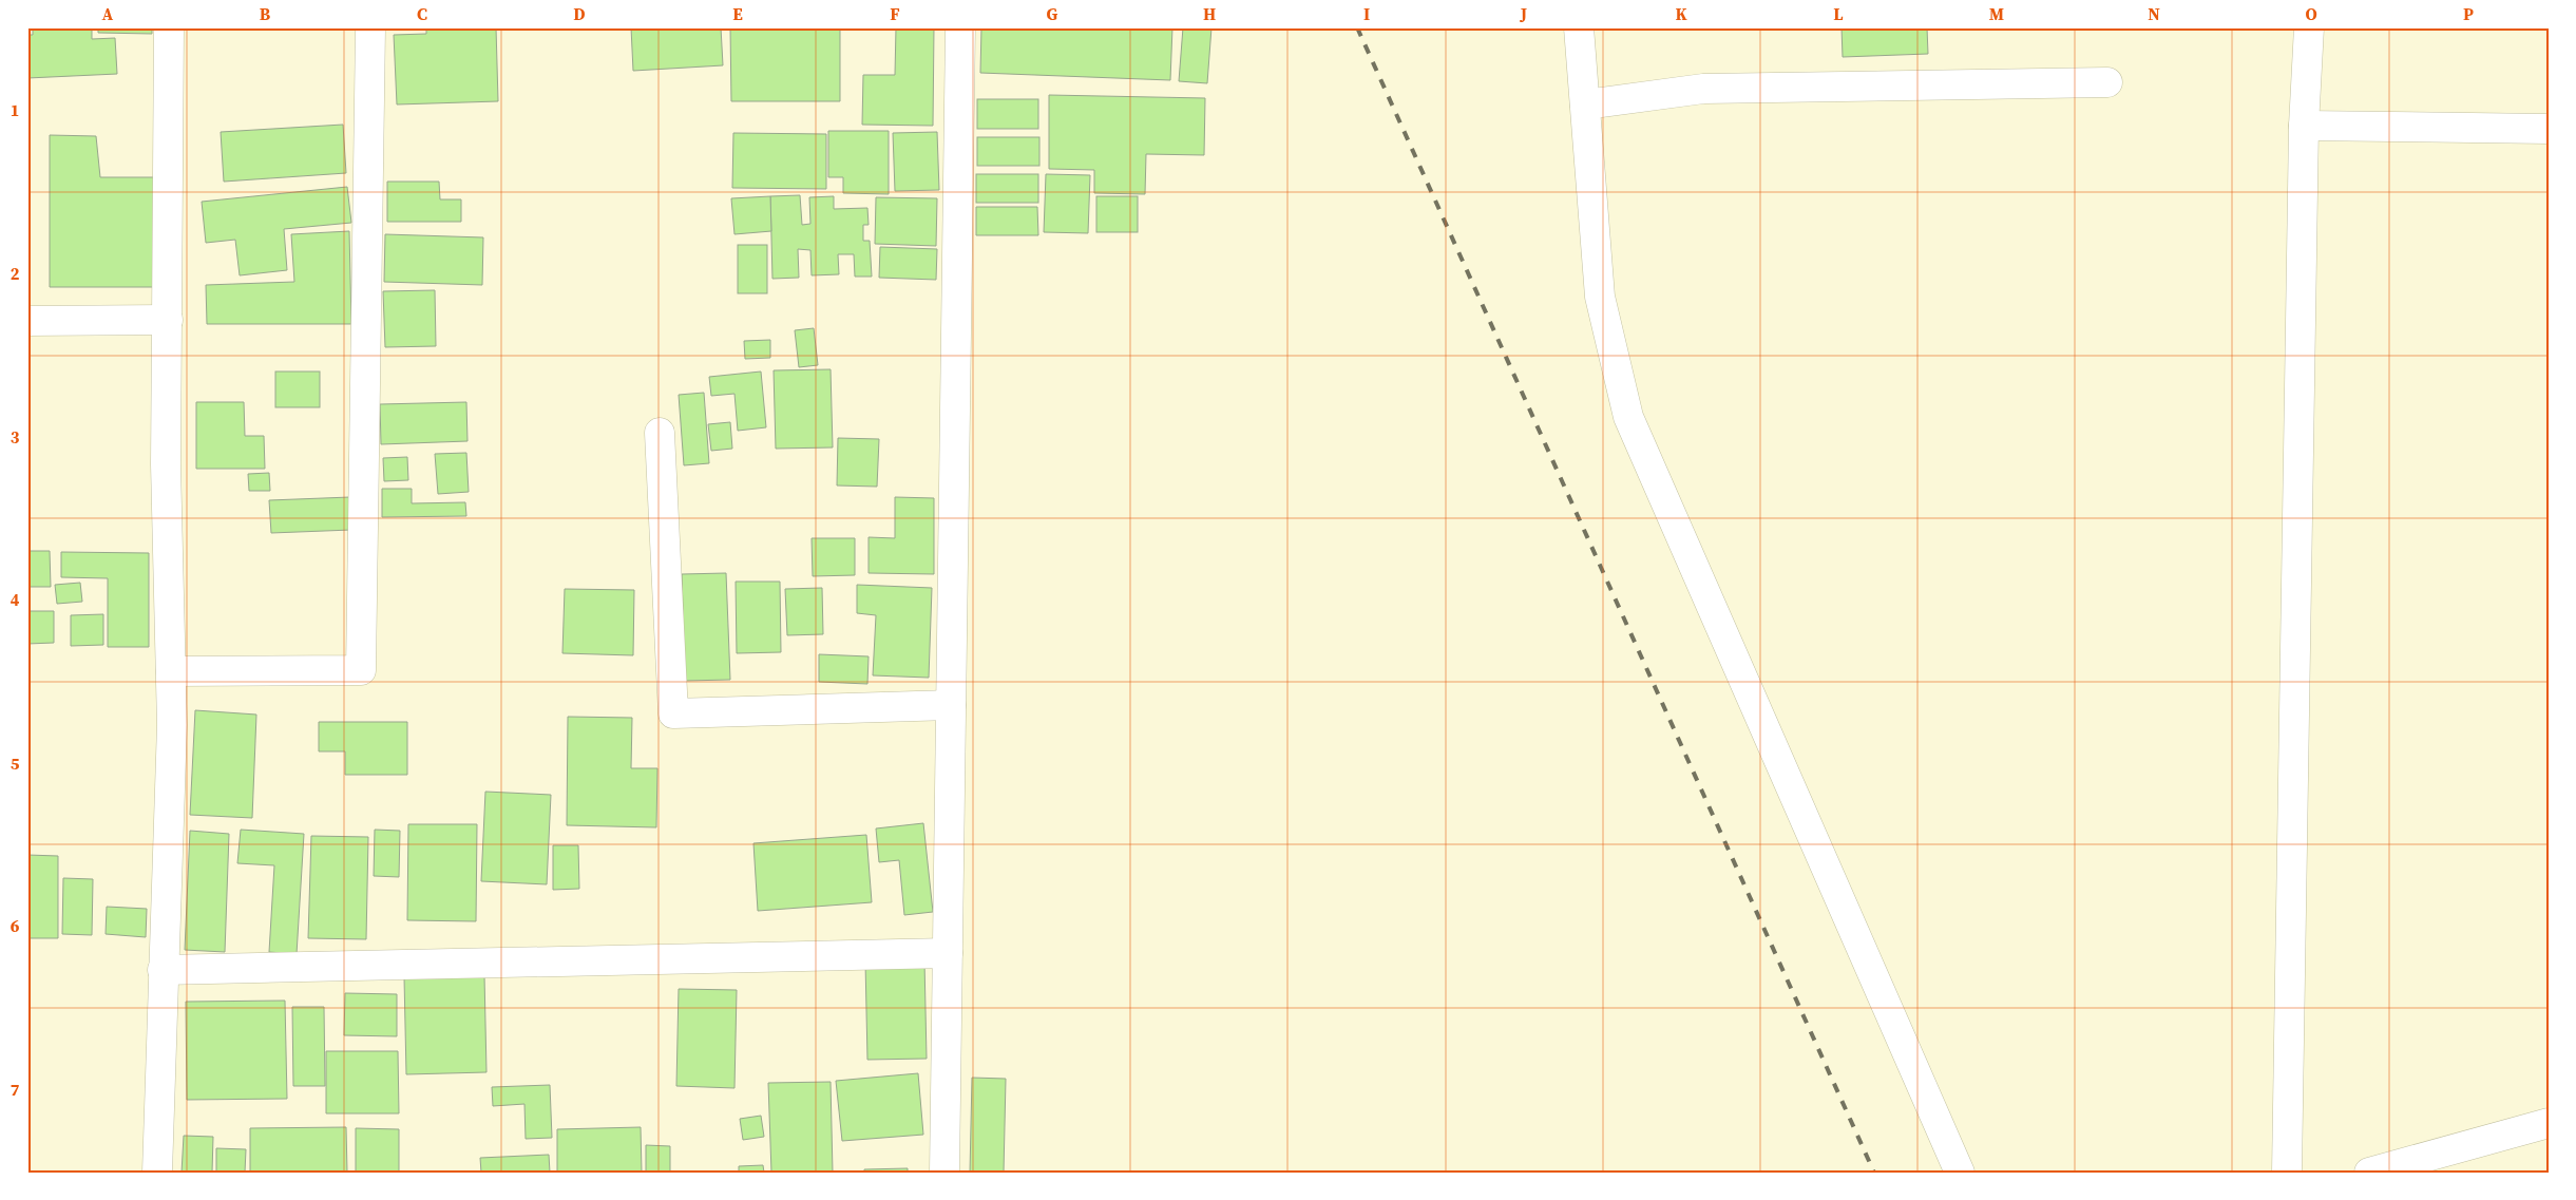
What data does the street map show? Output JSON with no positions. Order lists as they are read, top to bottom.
{
  "grid": {
    "columns": [
      "A",
      "B",
      "C",
      "D",
      "E",
      "F",
      "G",
      "H",
      "I",
      "J",
      "K",
      "L",
      "M",
      "N",
      "O",
      "P"
    ],
    "rows": [
      "1",
      "2",
      "3",
      "4",
      "5",
      "6",
      "7"
    ]
  }
}
